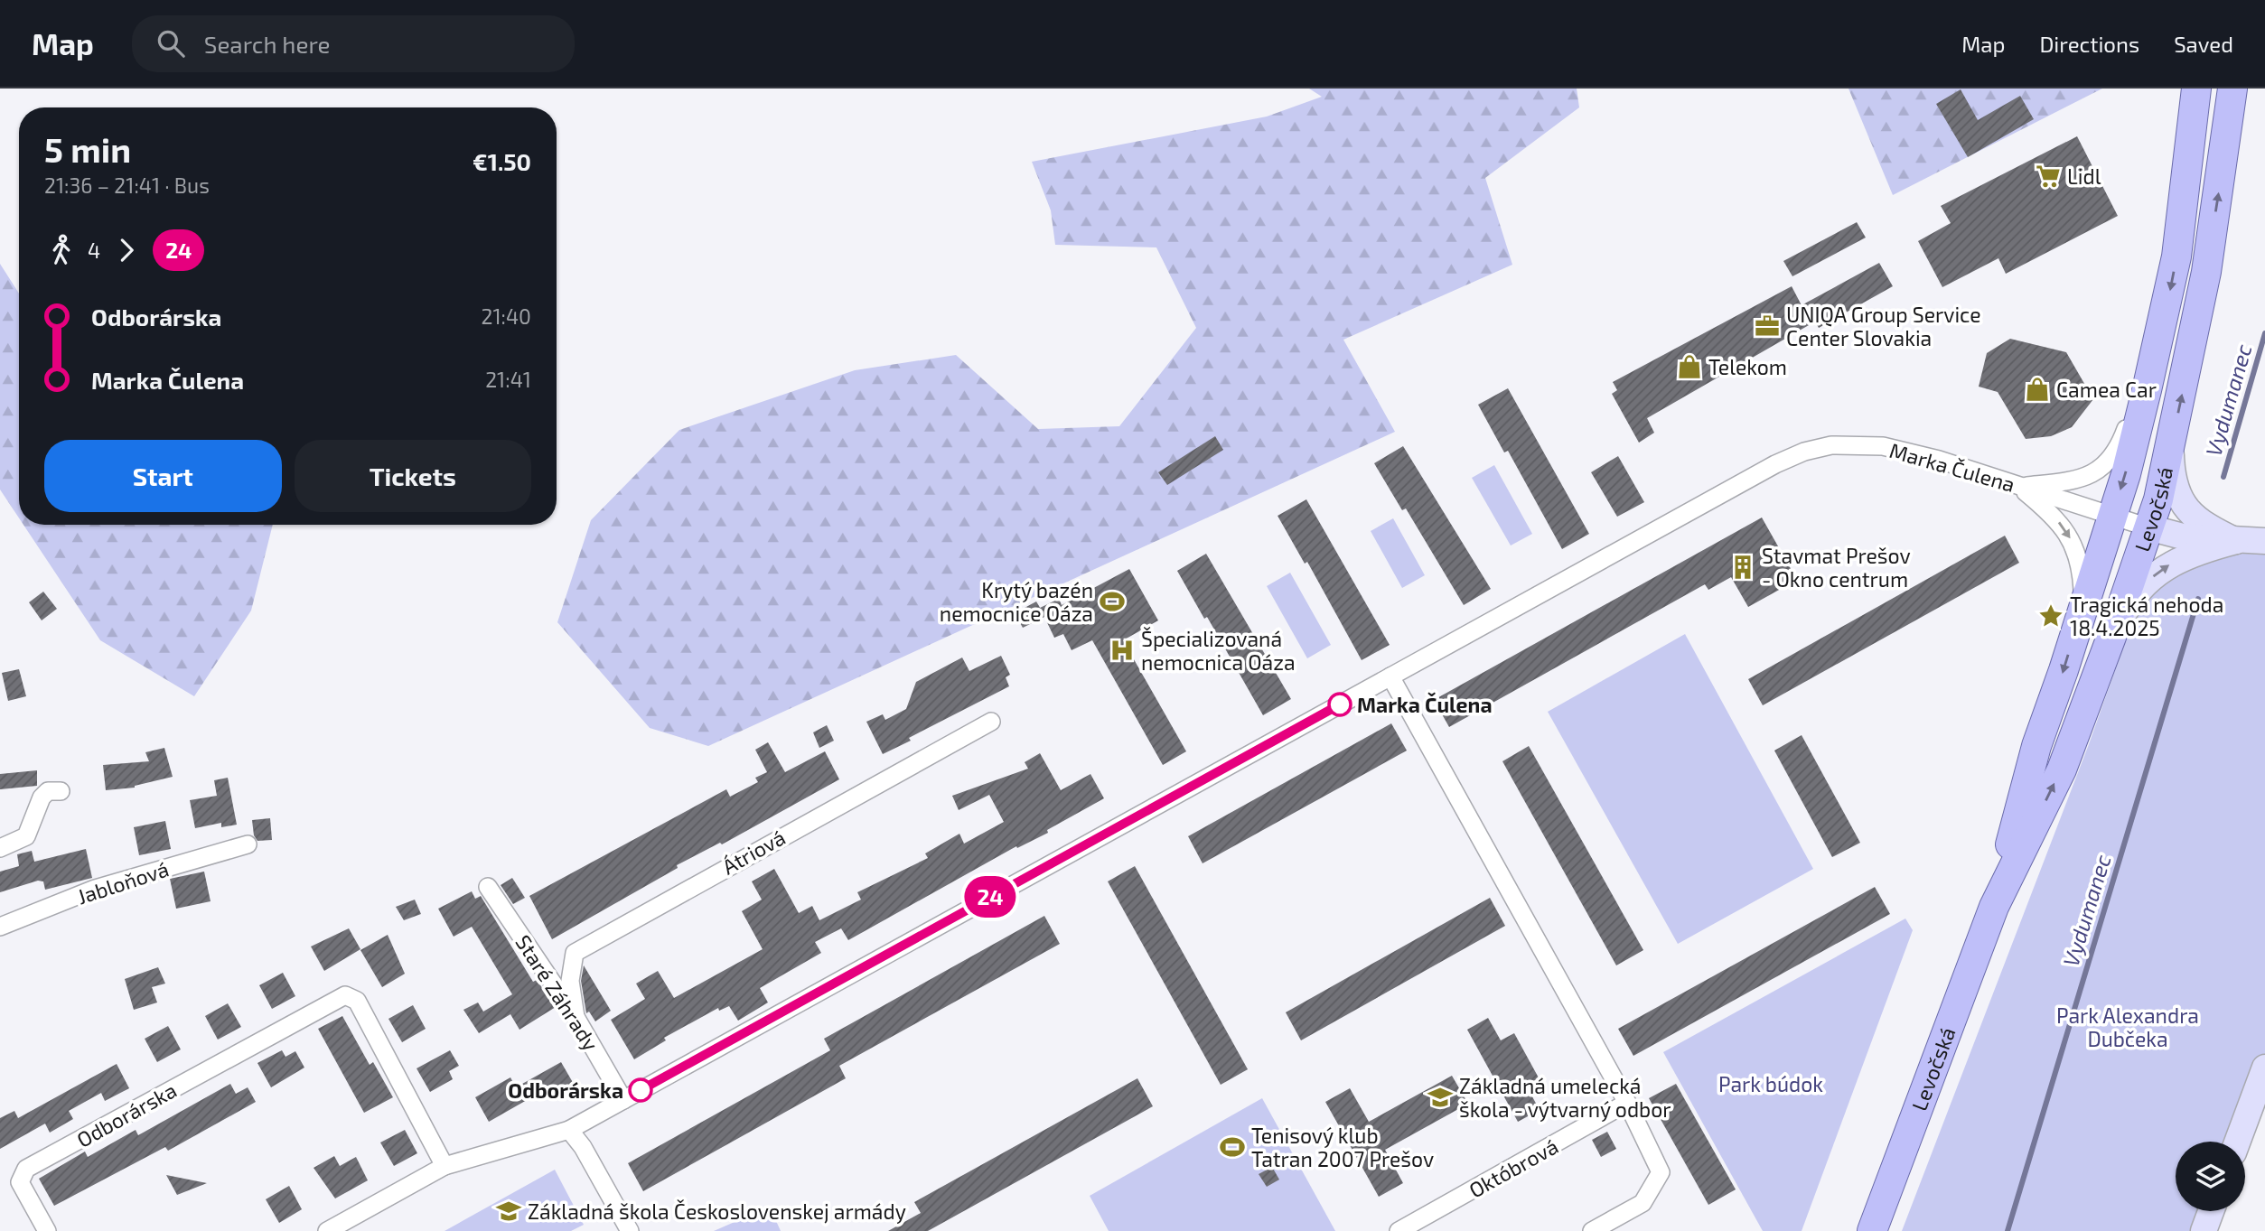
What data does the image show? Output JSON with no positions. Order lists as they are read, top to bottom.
{
  "streets": {
    "main road": ["Levočská"],
    "street": [
      "Marka Čulena",
      "Átriová",
      "Jabloňová",
      "Staré Záhrady",
      "Odborárska",
      "Októbrová"
    ]
  },
  "crossings": [
    ["Marka Čulena", "Levočská"],
    ["Marka Čulena", "Staré Záhrady"],
    ["Átriová", "Staré Záhrady"]
  ],
  "water": ["Vydumanec"],
  "parks": ["Park Alexandra Dubčeka", "Park búdok"],
  "places": {
    "supermarket": ["Lidl"],
    "office": ["UNIQA Group Service Center Slovakia"],
    "shop": ["Telekom", "Camea Car"],
    "building": ["Stavmat Prešov - Okno centrum"],
    "sports": ["Krytý bazén nemocnice Oáza", "Tenisový klub Tatran 2007 Prešov"],
    "place": ["Tragická nehoda 18.4.2025"],
    "hospital": ["Špecializovaná nemocnica Oáza"],
    "other": ["Marka Čulena", "Odborárska"],
    "school or university": ["Základná umelecká škola - výtvarný odbor", "Základná škola Československej armády"]
  },
  "lines": ["bus line 24"],
  "page": {
    "header": "Map",
    "search": "Search here",
    "nav": ["Map", "Directions", "Saved"],
    "on_map": "24",
    "heading": ["5 min", "21:36 – 21:41 · Bus", "€1.50"],
    "legs": ["4", "24"],
    "list": [
      {
        "name": "Odborárska",
        "value": "21:40"
      },
      {
        "name": "Marka Čulena",
        "value": "21:41"
      }
    ],
    "buttons": ["Start", "Tickets"]
  }
}
